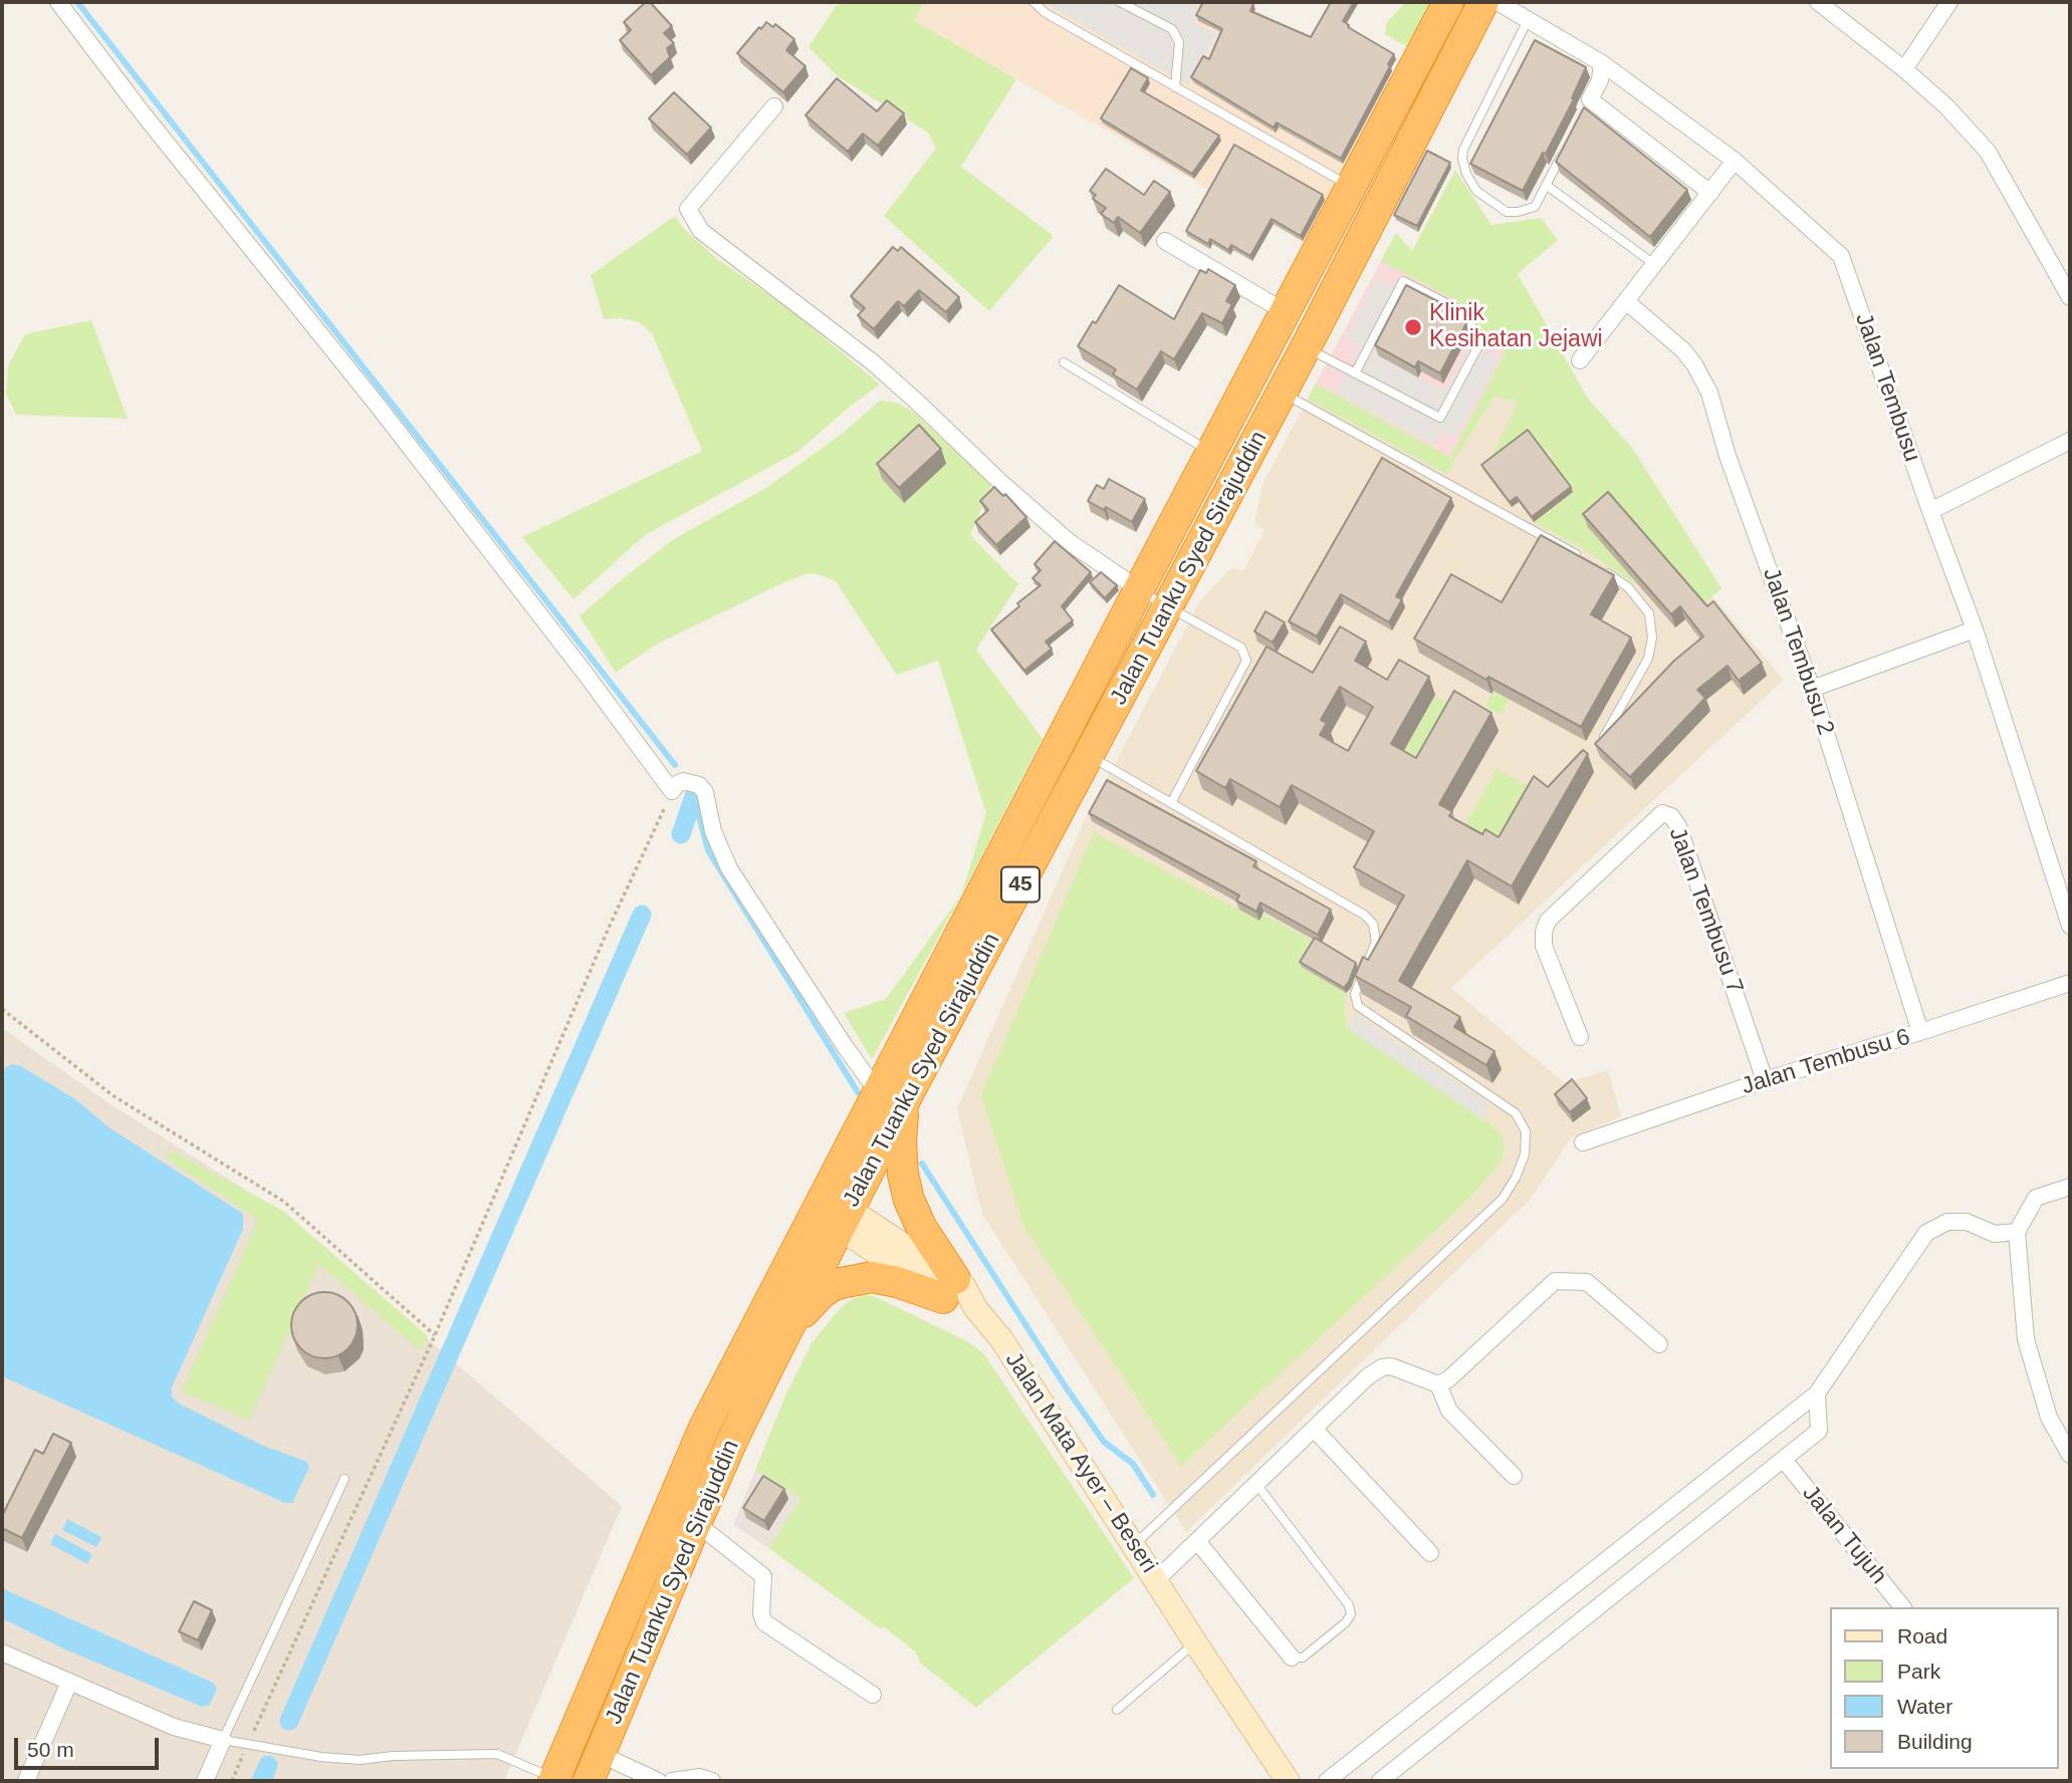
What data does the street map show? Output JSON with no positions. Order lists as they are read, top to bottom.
{
  "streets": {
    "highway": ["Jalan Tuanku Syed Sirajuddin", "45"],
    "main road": ["Jalan Mata Ayer – Beseri"],
    "street": [
      "Jalan Tembusu",
      "Jalan Tembusu 2",
      "Jalan Tembusu 7",
      "Jalan Tembusu 6",
      "Jalan Tujuh"
    ]
  },
  "crossings": [
    ["Jalan Tuanku Syed Sirajuddin", "Jalan Mata Ayer – Beseri"],
    ["Jalan Tembusu 2", "Jalan Tembusu 6"],
    ["Jalan Tembusu 7", "Jalan Tembusu 6"]
  ],
  "places": ["Klinik Kesihatan Jejawi"],
  "legend": [
    "Road",
    "Park",
    "Water",
    "Building"
  ],
  "scale_bar": "50 m"
}
